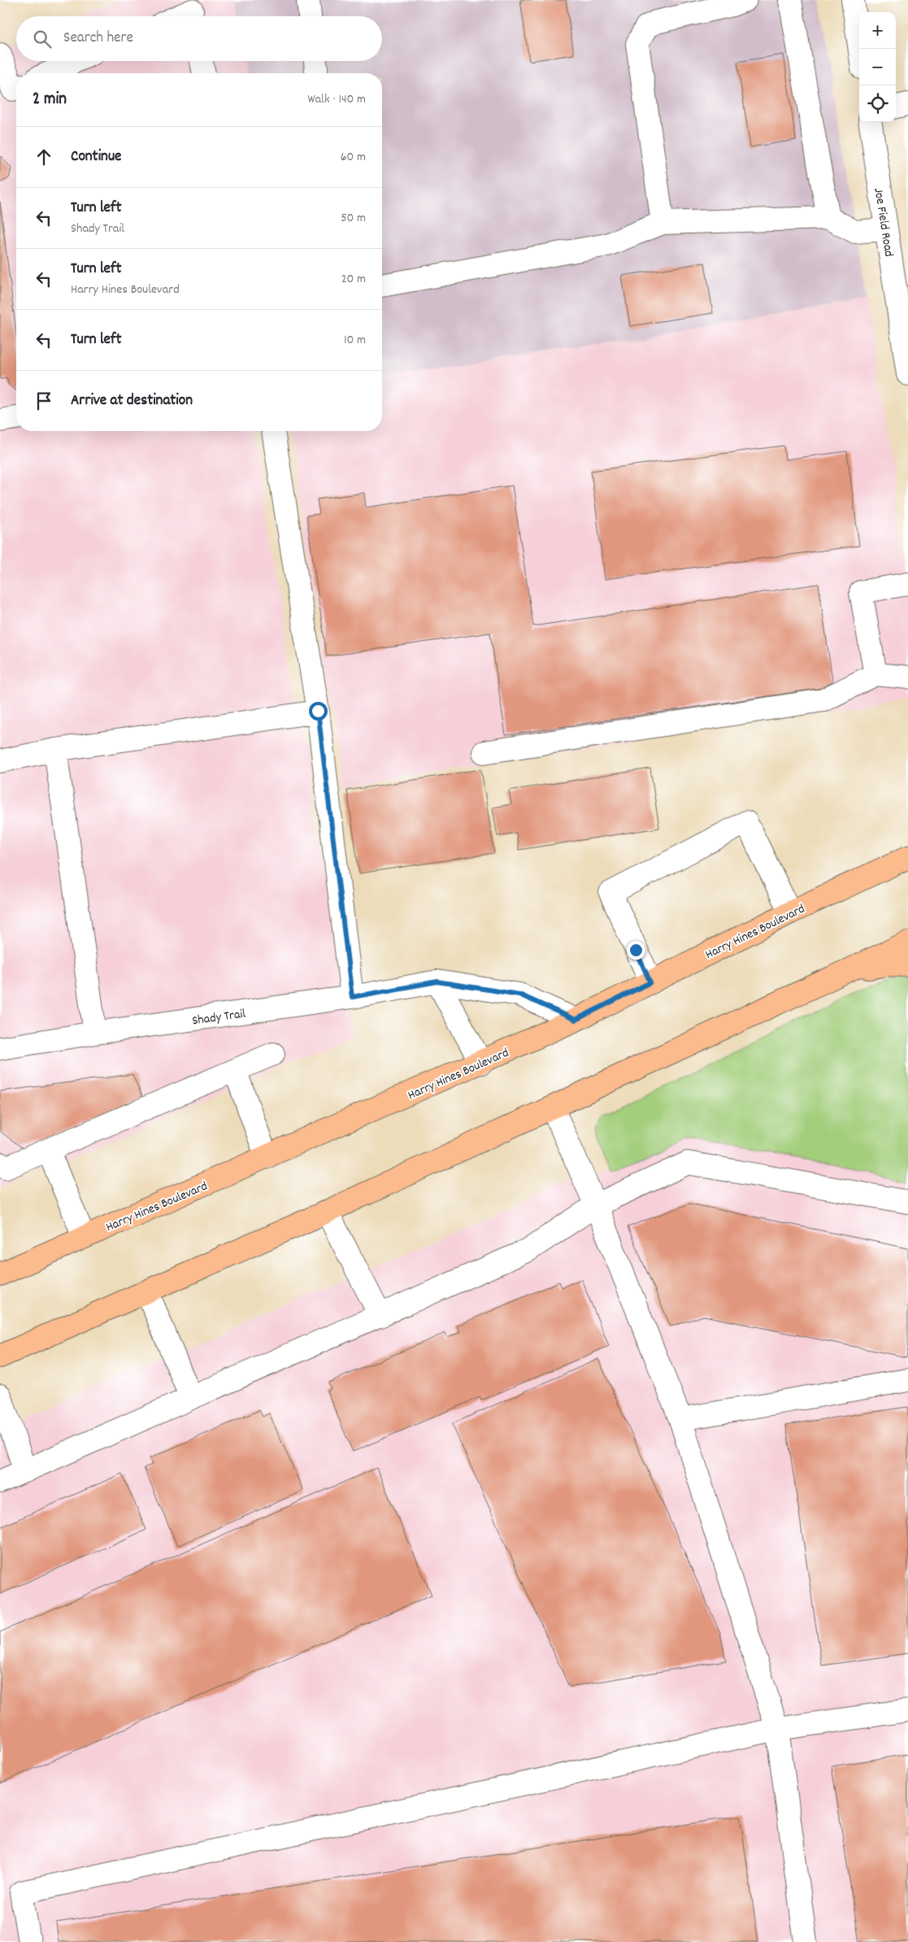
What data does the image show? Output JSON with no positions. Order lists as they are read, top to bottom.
{
  "streets": {
    "main road": ["Harry Hines Boulevard"],
    "street": ["Joe Field Road", "Shady Trail"]
  },
  "crossings": [
    ["Harry Hines Boulevard", "Shady Trail"]
  ],
  "page": {
    "map_buttons": ["+", "−"],
    "search": "Search here",
    "heading": ["2 min", "Walk · 140 m"],
    "list": [
      ["Continue", "60 m"],
      ["Turn left", "Shady Trail", "50 m"],
      ["Turn left", "Harry Hines Boulevard", "20 m"],
      ["Turn left", "10 m"],
      "Arrive at destination"
    ]
  }
}
